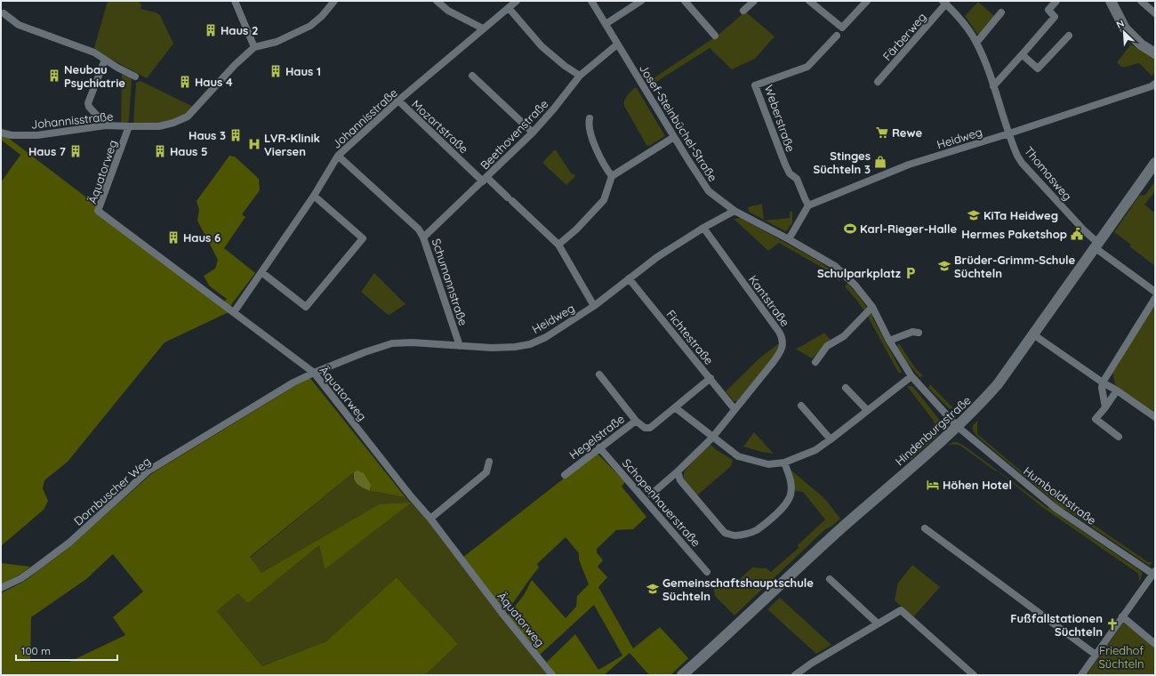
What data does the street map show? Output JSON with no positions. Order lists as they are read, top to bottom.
{
  "streets": {
    "main road": ["Hindenburgstraße"],
    "street": [
      "Färberweg",
      "Johannisstraße",
      "Weberstraße",
      "Josef-Steinbüchel-Straße",
      "Mozartstraße",
      "Beethovenstraße",
      "Heidweg",
      "Äquatorweg",
      "Thomasweg",
      "Schumannstraße",
      "Kantstraße",
      "Fichtestraße",
      "Hegelstraße",
      "Dornbuscher Weg",
      "Humboldtstraße",
      "Schopenhauerstraße"
    ]
  },
  "crossings": [
    ["Färberweg", "Thomasweg"],
    ["Johannisstraße", "Mozartstraße"],
    ["Johannisstraße", "Äquatorweg"],
    ["Johannisstraße", "Schumannstraße"],
    ["Weberstraße", "Heidweg"],
    ["Josef-Steinbüchel-Straße", "Beethovenstraße"],
    ["Josef-Steinbüchel-Straße", "Heidweg"],
    ["Josef-Steinbüchel-Straße", "Hindenburgstraße"],
    ["Josef-Steinbüchel-Straße", "Humboldtstraße"],
    ["Mozartstraße", "Beethovenstraße"],
    ["Mozartstraße", "Heidweg"],
    ["Beethovenstraße", "Schumannstraße"],
    ["Heidweg", "Äquatorweg"],
    ["Heidweg", "Thomasweg"],
    ["Heidweg", "Schumannstraße"],
    ["Heidweg", "Kantstraße"],
    ["Heidweg", "Fichtestraße"],
    ["Heidweg", "Dornbuscher Weg"],
    ["Äquatorweg", "Dornbuscher Weg"],
    ["Thomasweg", "Hindenburgstraße"],
    ["Kantstraße", "Fichtestraße"],
    ["Fichtestraße", "Hegelstraße"],
    ["Hindenburgstraße", "Humboldtstraße"],
    ["Hegelstraße", "Schopenhauerstraße"]
  ],
  "parks": ["Friedhof Süchteln"],
  "places": {
    "building": [
      "Haus 2",
      "Haus 1",
      "Neubau Psychiatrie",
      "Haus 4",
      "Haus 3",
      "Haus 7",
      "Haus 5",
      "Haus 6"
    ],
    "supermarket": ["Rewe"],
    "hospital": ["LVR-Klinik Viersen"],
    "shop": ["Stinges Süchteln 3"],
    "school or university": ["KiTa Heidweg", "Brüder-Grimm-Schule Süchteln", "Gemeinschaftshauptschule Süchteln"],
    "sports": ["Karl-Rieger-Halle"],
    "public building": ["Hermes Paketshop"],
    "parking": ["Schulparkplatz"],
    "hotel": ["Höhen Hotel"],
    "church": ["Fußfallstationen Süchteln"]
  },
  "scale_bar": "100 m",
  "north": "top left"
}
